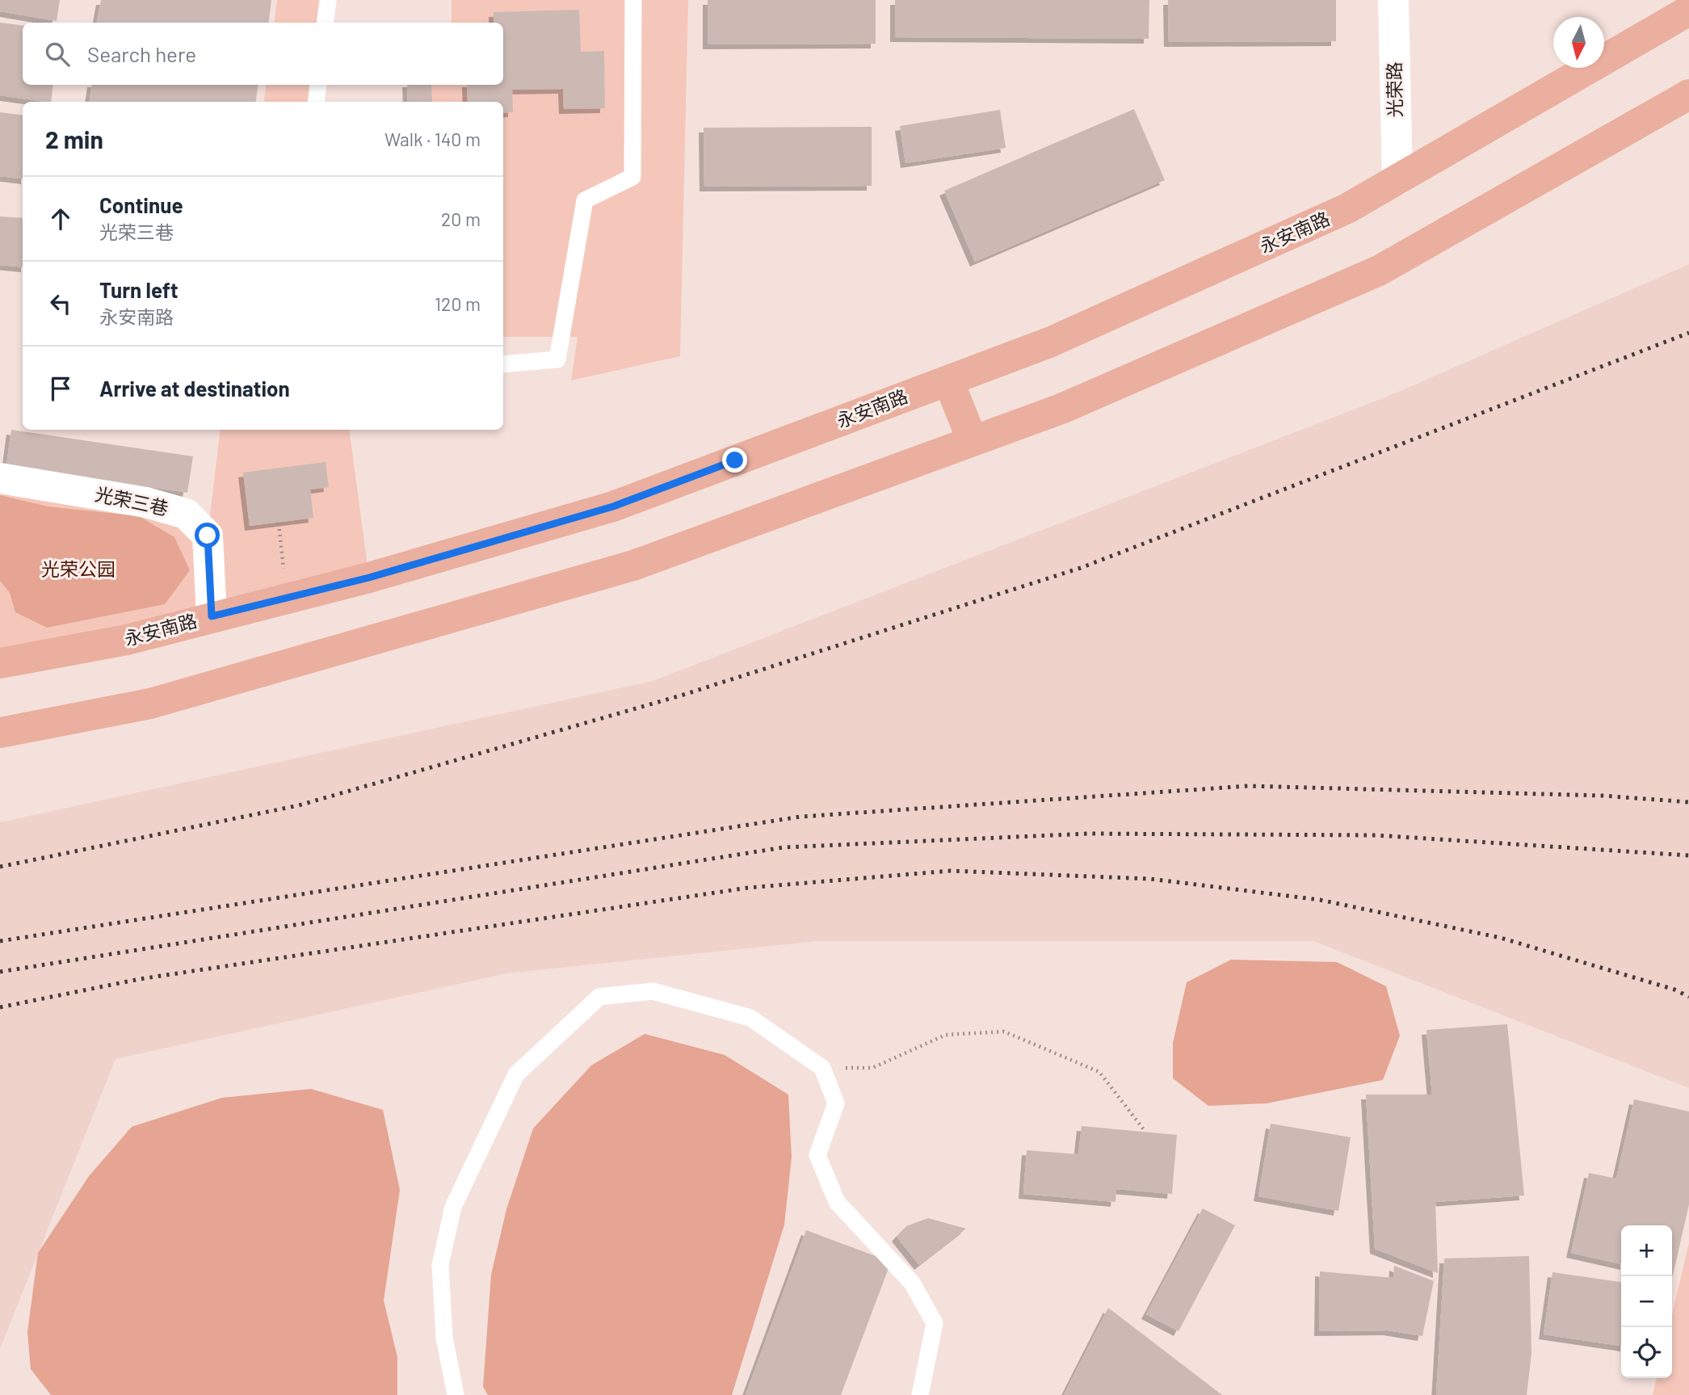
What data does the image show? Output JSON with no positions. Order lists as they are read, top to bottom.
{
  "streets": {
    "main road": ["永安南路"],
    "street": ["光荣路", "光荣三巷"]
  },
  "crossings": [
    ["光荣路", "永安南路"],
    ["永安南路", "光荣三巷"]
  ],
  "parks": ["光荣公园"],
  "north": "bottom",
  "page": {
    "search": "Search here",
    "heading": ["2 min", "Walk · 140 m"],
    "list": [
      ["Continue", "光荣三巷", "20 m"],
      ["Turn left", "永安南路", "120 m"],
      "Arrive at destination"
    ],
    "map_buttons": ["+", "−"]
  }
}
